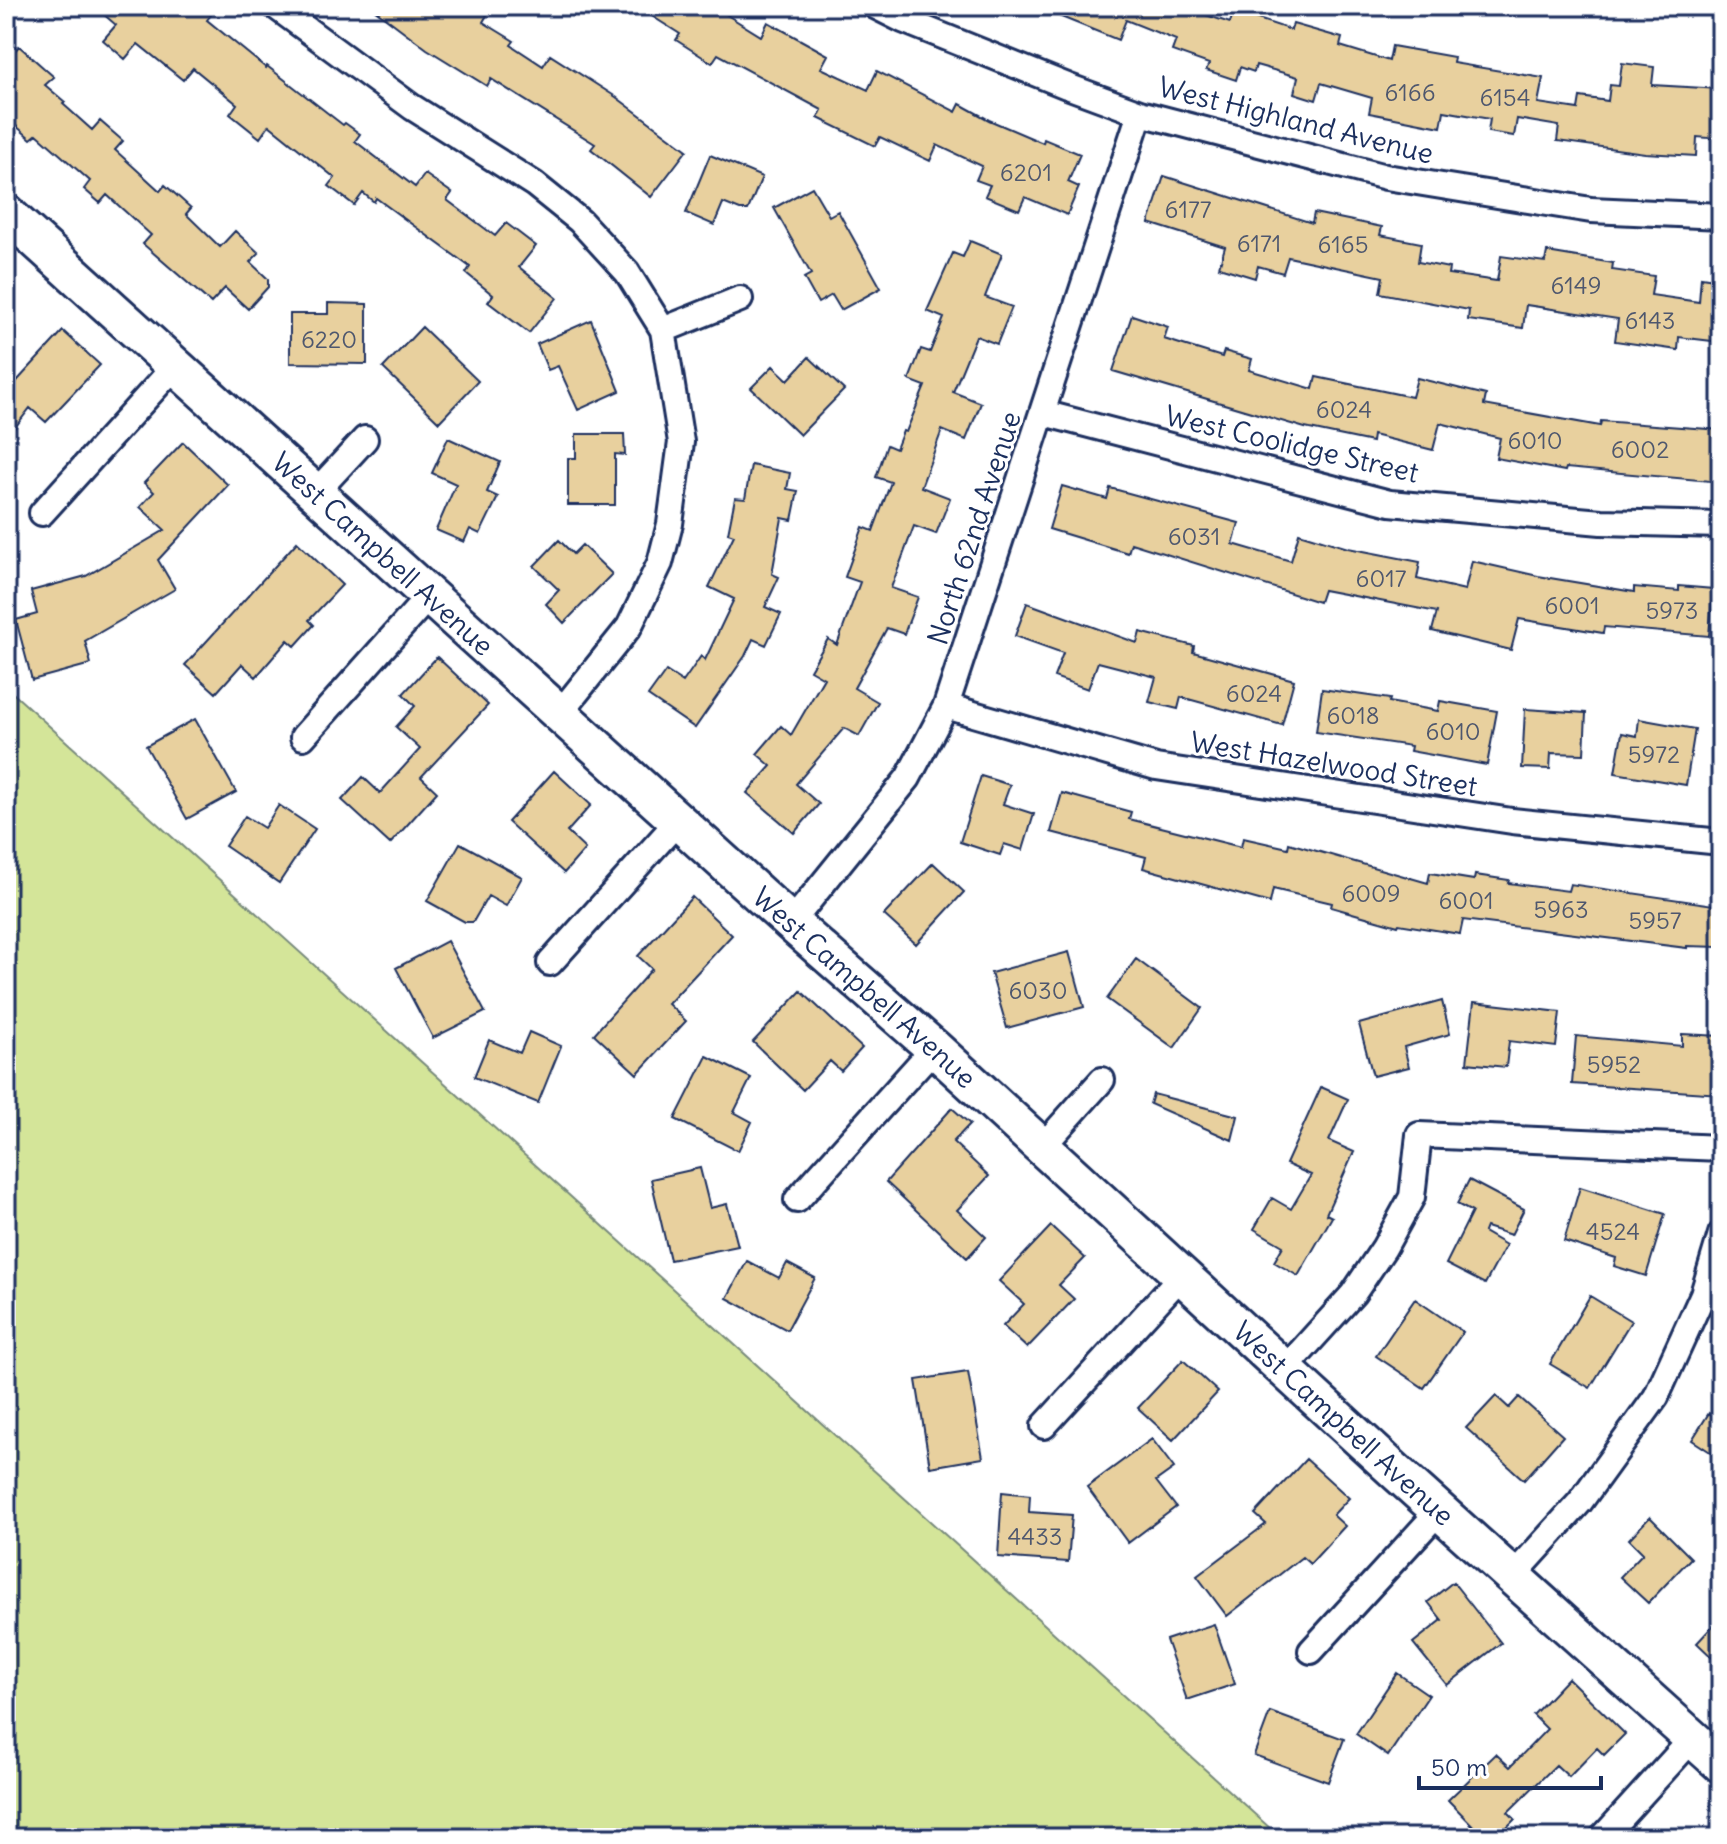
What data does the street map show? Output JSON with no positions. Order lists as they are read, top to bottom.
{
  "streets": {
    "street": [
      "West Highland Avenue",
      "West Coolidge Street",
      "North 62nd Avenue",
      "West Campbell Avenue",
      "West Hazelwood Street"
    ]
  },
  "crossings": [
    ["West Highland Avenue", "North 62nd Avenue"],
    ["West Coolidge Street", "North 62nd Avenue"],
    ["North 62nd Avenue", "West Campbell Avenue"],
    ["North 62nd Avenue", "West Hazelwood Street"]
  ],
  "house_numbers": [
    "6166",
    "6154",
    "6201",
    "6177",
    "6171",
    "6165",
    "6149",
    "6143",
    "6220",
    "6024",
    "6010",
    "6002",
    "6031",
    "6017",
    "6001",
    "5973",
    "6024",
    "6018",
    "6010",
    "5972",
    "6009",
    "6001",
    "5963",
    "5957",
    "6030",
    "5952",
    "4524",
    "4433"
  ],
  "scale_bar": "50 m"
}
